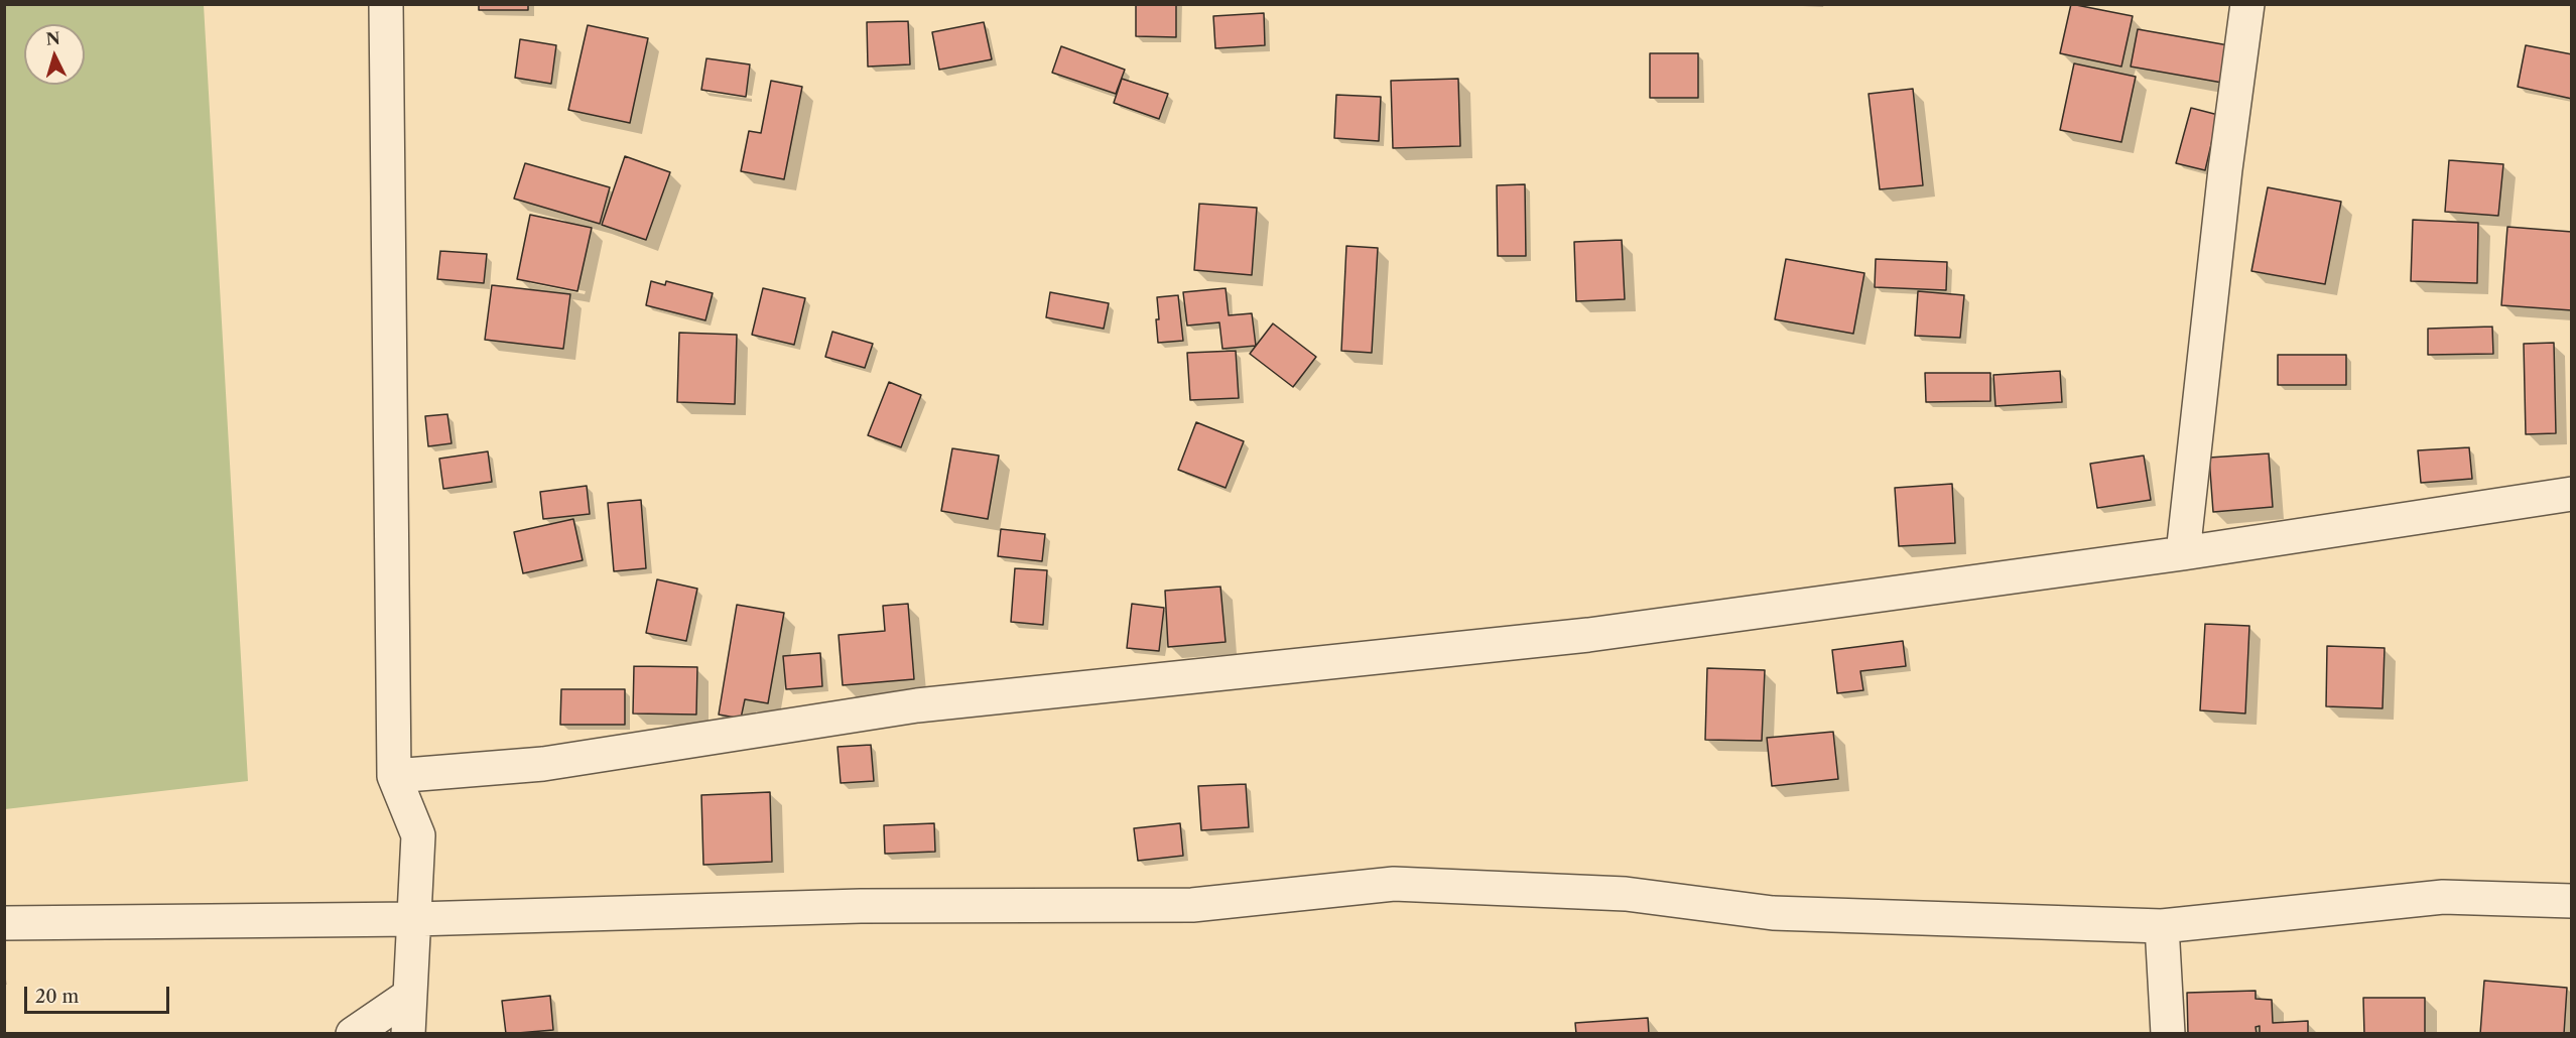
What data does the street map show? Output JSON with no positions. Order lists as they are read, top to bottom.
{
  "scale_bar": "20 m",
  "north": "top"
}
